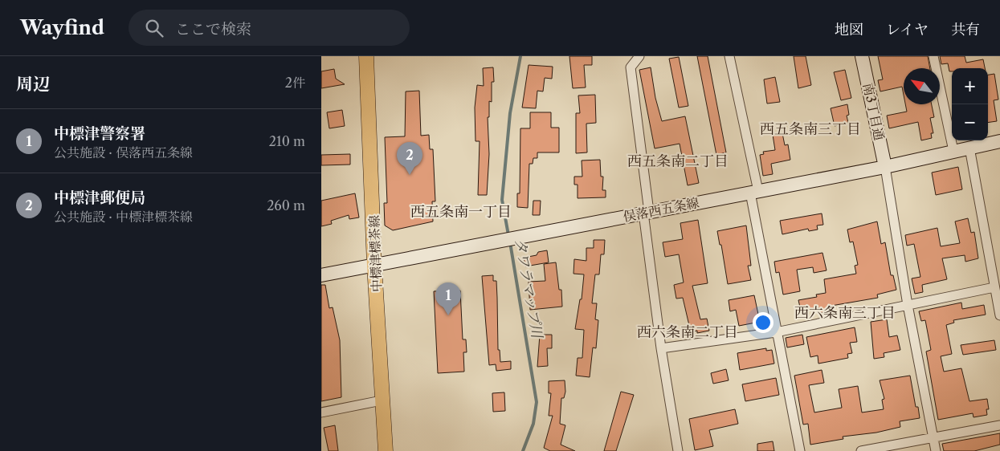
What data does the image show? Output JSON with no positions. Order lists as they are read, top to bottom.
{
  "streets": {
    "main road": ["南3丁目通", "俣落西五条線", "中標津標茶線"]
  },
  "crossings": [
    ["南3丁目通", "俣落西五条線"],
    ["俣落西五条線", "中標津標茶線"]
  ],
  "districts": [
    "西五条南三丁目",
    "西五条南二丁目",
    "西五条南一丁目",
    "西六条南三丁目",
    "西六条南二丁目"
  ],
  "water": ["タワラマップ川"],
  "north": "top left",
  "page": {
    "header": "Wayfind",
    "search": "ここで検索",
    "nav": ["地図", "レイヤ", "共有"],
    "heading": ["周辺", "2件"],
    "map_buttons": ["+", "−"],
    "list": [
      {
        "mark": "1",
        "name": "中標津警察署",
        "note": "公共施設 · 俣落西五条線",
        "value": "210 m"
      },
      {
        "mark": "2",
        "name": "中標津郵便局",
        "note": "公共施設 · 中標津標茶線",
        "value": "260 m"
      }
    ],
    "pins": ["2", "1"]
  }
}
